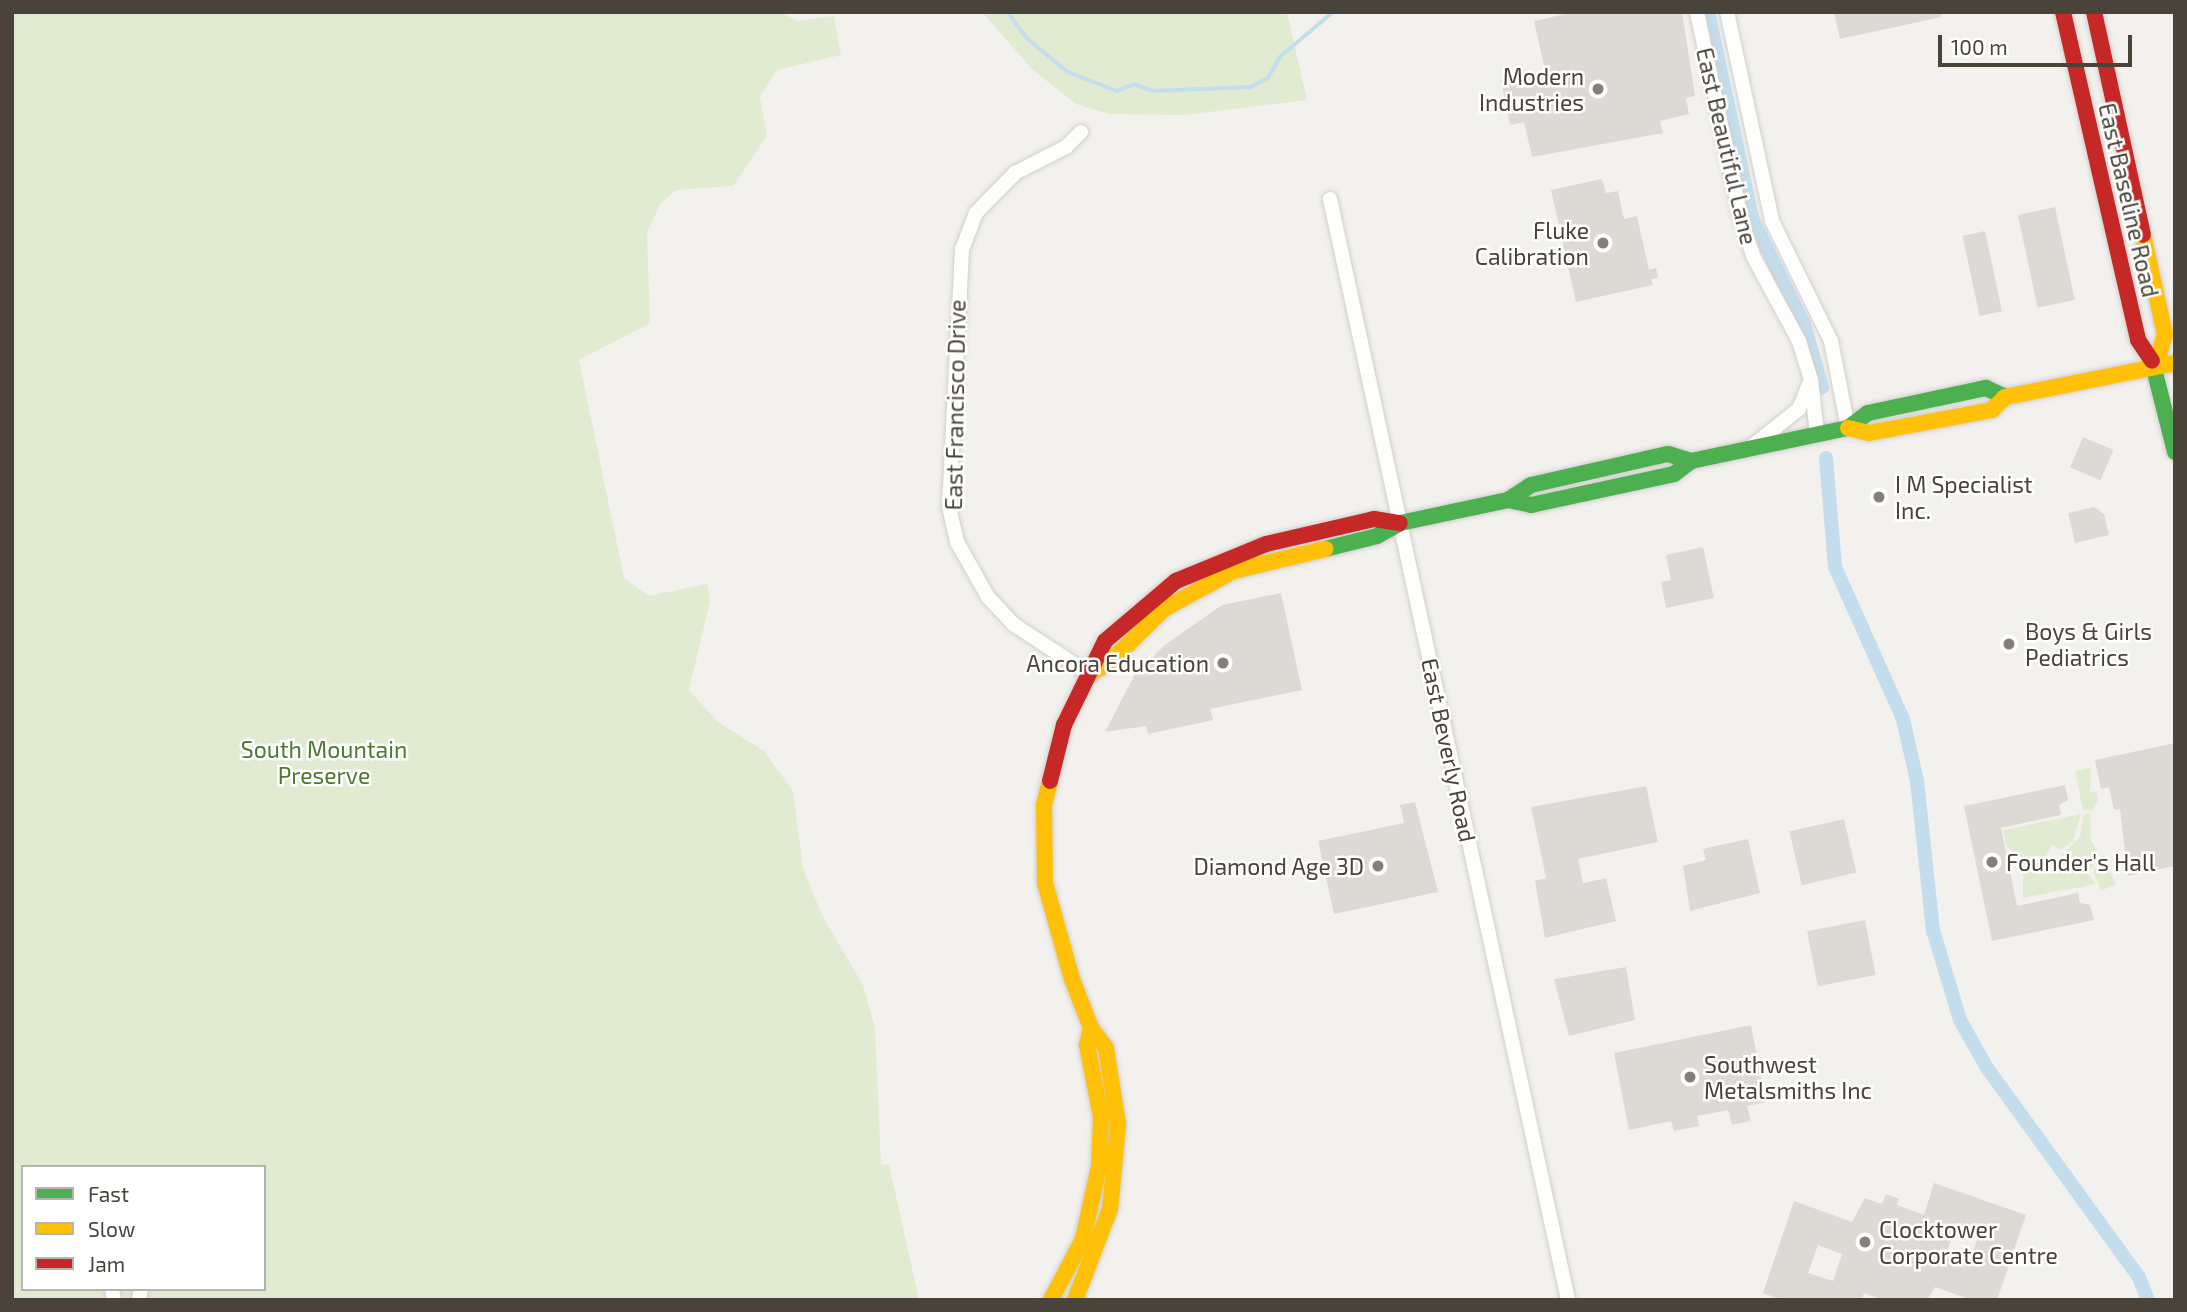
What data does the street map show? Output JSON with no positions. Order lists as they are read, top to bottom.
{
  "streets": {
    "main road": ["East Baseline Road"],
    "street": ["East Beautiful Lane", "East Francisco Drive", "East Beverly Road"]
  },
  "parks": ["South Mountain Preserve"],
  "places": [
    "Modern Industries",
    "Fluke Calibration",
    "I M Specialist Inc.",
    "Boys & Girls Pediatrics",
    "Ancora Education",
    "Founder's Hall",
    "Diamond Age 3D",
    "Southwest Metalsmiths Inc",
    "Clocktower Corporate Centre"
  ],
  "legend": ["Fast", "Slow", "Jam"],
  "scale_bar": "100 m"
}
